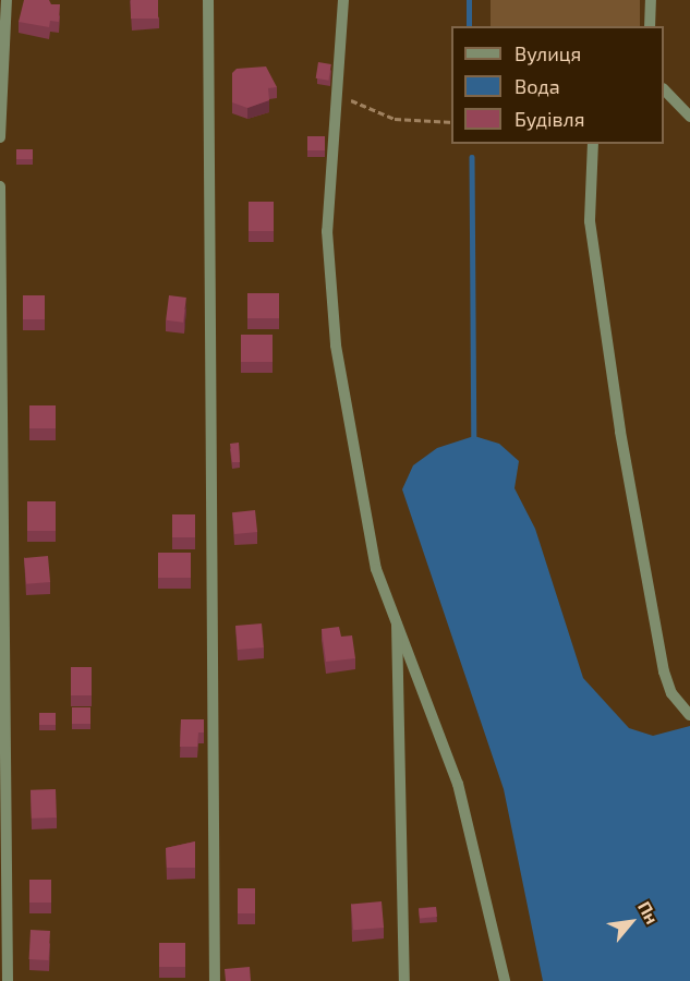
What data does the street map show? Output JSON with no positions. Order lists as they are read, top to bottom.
{
  "legend": ["Вулиця", "Вода", "Будівля"],
  "north": "top right"
}
